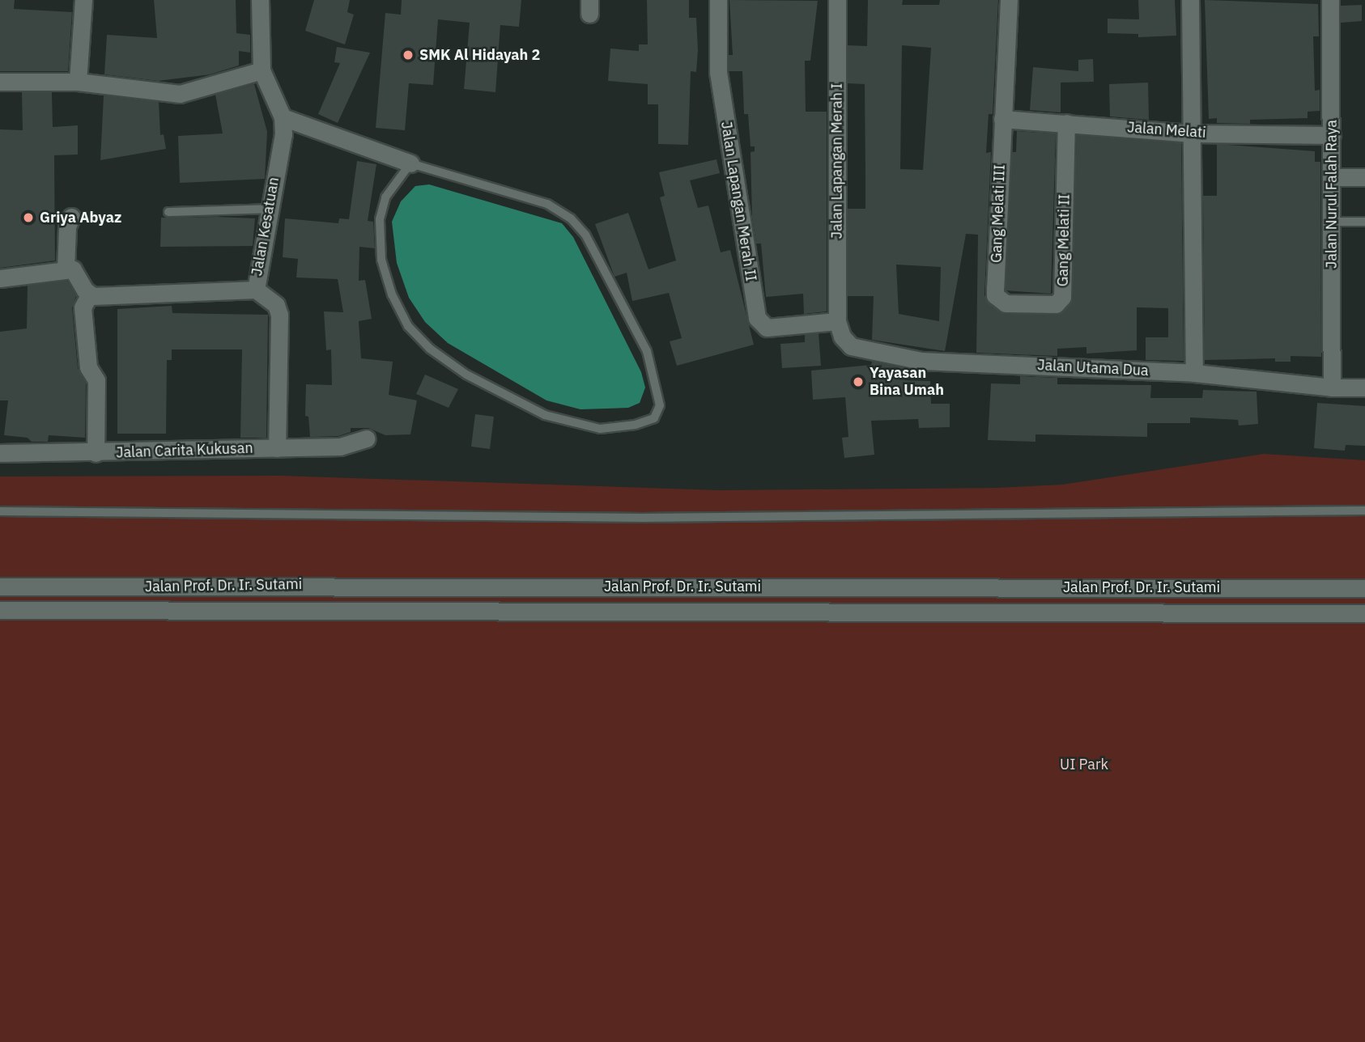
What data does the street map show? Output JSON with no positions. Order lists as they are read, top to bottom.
{
  "streets": {
    "street": [
      "Jalan Melati",
      "Jalan Lapangan Merah I",
      "Jalan Nurul Falah Raya",
      "Jalan Lapangan Merah II",
      "Gang Melati III",
      "Jalan Kesatuan",
      "Gang Melati II",
      "Jalan Utama Dua",
      "Jalan Carita Kukusan",
      "Jalan Prof. Dr. Ir. Sutami"
    ]
  },
  "crossings": [
    ["Jalan Melati", "Jalan Nurul Falah Raya"],
    ["Jalan Melati", "Gang Melati III"],
    ["Jalan Melati", "Gang Melati II"],
    ["Jalan Lapangan Merah I", "Jalan Lapangan Merah II"],
    ["Jalan Lapangan Merah I", "Jalan Utama Dua"],
    ["Jalan Nurul Falah Raya", "Jalan Utama Dua"],
    ["Jalan Lapangan Merah II", "Jalan Utama Dua"],
    ["Gang Melati III", "Gang Melati II"],
    ["Jalan Kesatuan", "Jalan Carita Kukusan"]
  ],
  "parks": ["UI Park"],
  "places": ["SMK Al Hidayah 2", "Griya Abyaz", "Yayasan Bina Umah"]
}
